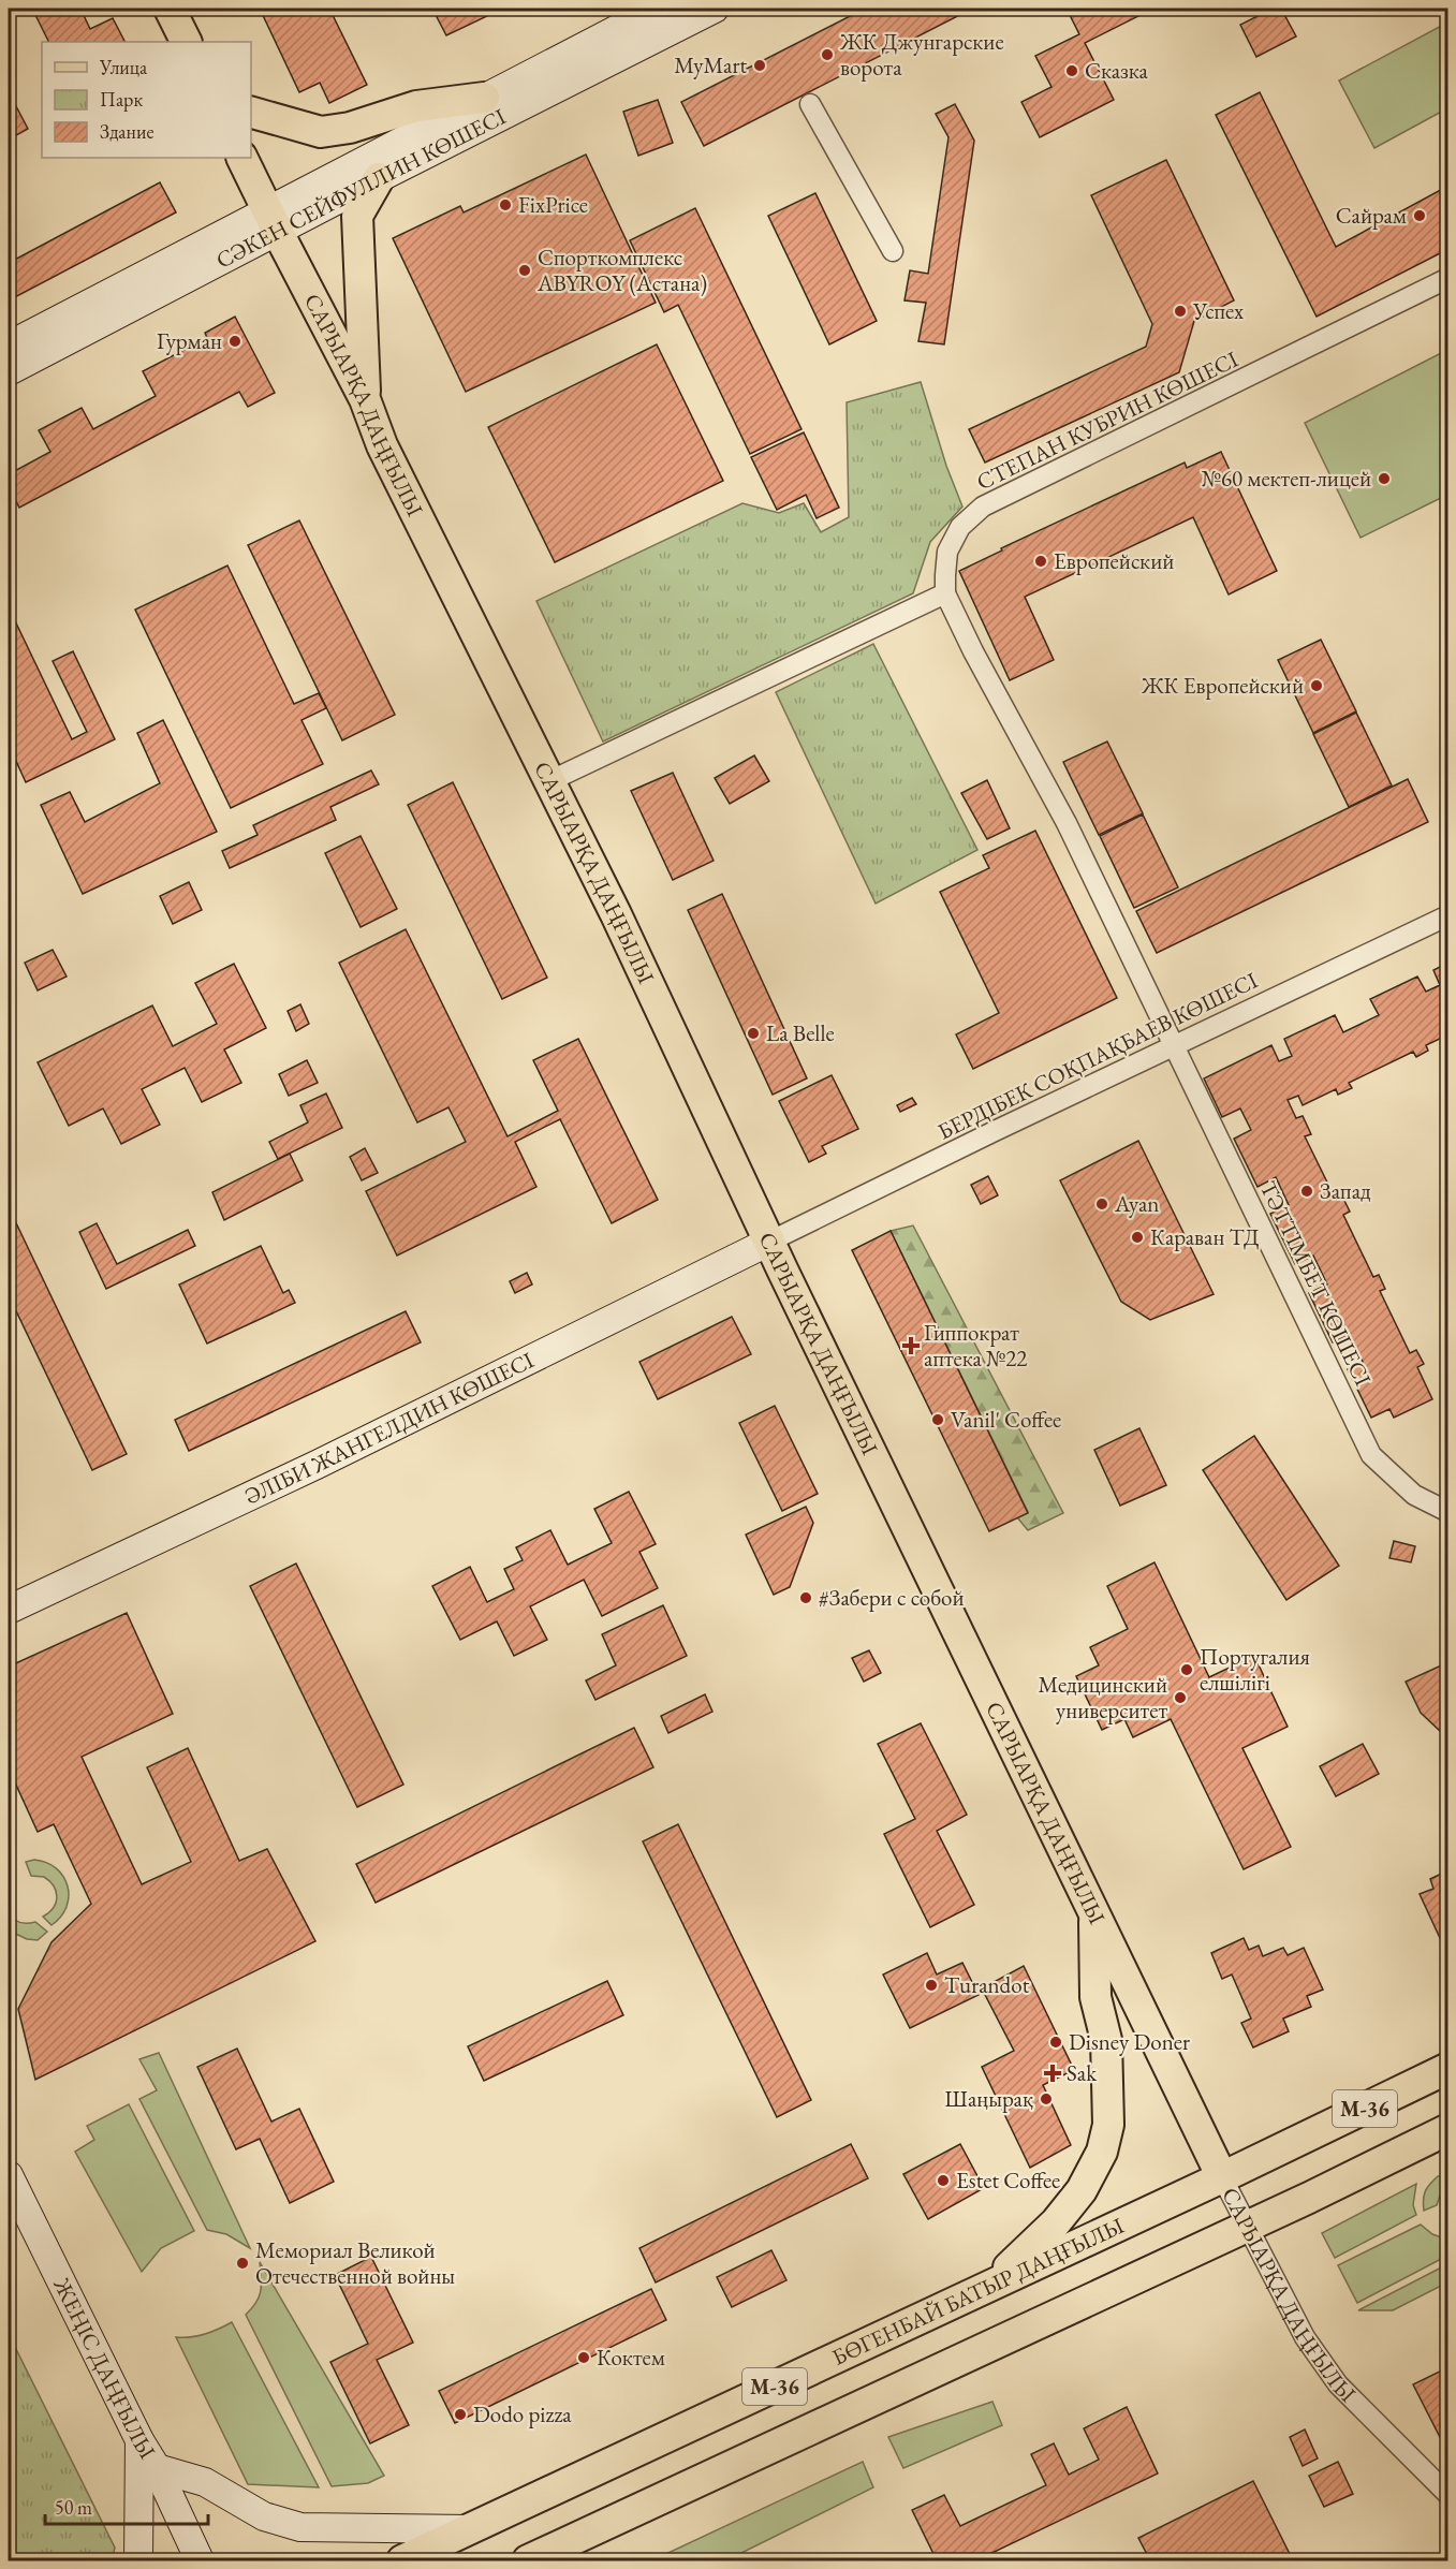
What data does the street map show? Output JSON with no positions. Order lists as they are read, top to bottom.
{
  "streets": {
    "main road": [
      "СӘКЕН СЕЙФУЛЛИН КӨШЕСІ",
      "САРЫАРҚА ДАҢҒЫЛЫ",
      "ӘЛІБИ ЖАНГЕЛДИН КӨШЕСІ",
      "M-36",
      "БӨГЕНБАЙ БАТЫР ДАҢҒЫЛЫ",
      "ЖЕҢІС ДАҢҒЫЛЫ"
    ],
    "street": ["СТЕПАН КУБРИН КӨШЕСІ", "БЕРДІБЕК СОҚПАҚБАЕВ КӨШЕСІ", "ТӘТТІМБЕТ КӨШЕСІ"]
  },
  "crossings": [
    ["СӘКЕН СЕЙФУЛЛИН КӨШЕСІ", "САРЫАРҚА ДАҢҒЫЛЫ"],
    ["САРЫАРҚА ДАҢҒЫЛЫ", "БЕРДІБЕК СОҚПАҚБАЕВ КӨШЕСІ"],
    ["САРЫАРҚА ДАҢҒЫЛЫ", "ӘЛІБИ ЖАНГЕЛДИН КӨШЕСІ"],
    ["САРЫАРҚА ДАҢҒЫЛЫ", "M-36"],
    ["САРЫАРҚА ДАҢҒЫЛЫ", "БӨГЕНБАЙ БАТЫР ДАҢҒЫЛЫ"],
    ["СТЕПАН КУБРИН КӨШЕСІ", "БЕРДІБЕК СОҚПАҚБАЕВ КӨШЕСІ"],
    ["СТЕПАН КУБРИН КӨШЕСІ", "ТӘТТІМБЕТ КӨШЕСІ"],
    ["БЕРДІБЕК СОҚПАҚБАЕВ КӨШЕСІ", "ТӘТТІМБЕТ КӨШЕСІ"],
    ["БЕРДІБЕК СОҚПАҚБАЕВ КӨШЕСІ", "ӘЛІБИ ЖАНГЕЛДИН КӨШЕСІ"]
  ],
  "places": {
    "other": [
      "ЖК Джунгарские ворота",
      "MyMart",
      "Сказка",
      "FixPrice",
      "Сайрам",
      "Спорткомплекс ABYROY (Астана)",
      "Успех",
      "Гурман",
      "№60 мектеп-лицей",
      "Европейский",
      "ЖК Европейский",
      "La Belle",
      "Запад",
      "Ayan",
      "Караван ТД",
      "Vanil' Coffee",
      "#Забери с собой",
      "Португалия елшілігі",
      "Медицинский университет",
      "Turandot",
      "Disney Doner",
      "Шаңырақ",
      "Estet Coffee",
      "Мемориал Великой Отечественной войны",
      "Коктем",
      "Dodo pizza"
    ],
    "health": ["Гиппократ аптека №22", "Sak"]
  },
  "legend": ["Улица", "Парк", "Здание"],
  "scale_bar": "50 m"
}
